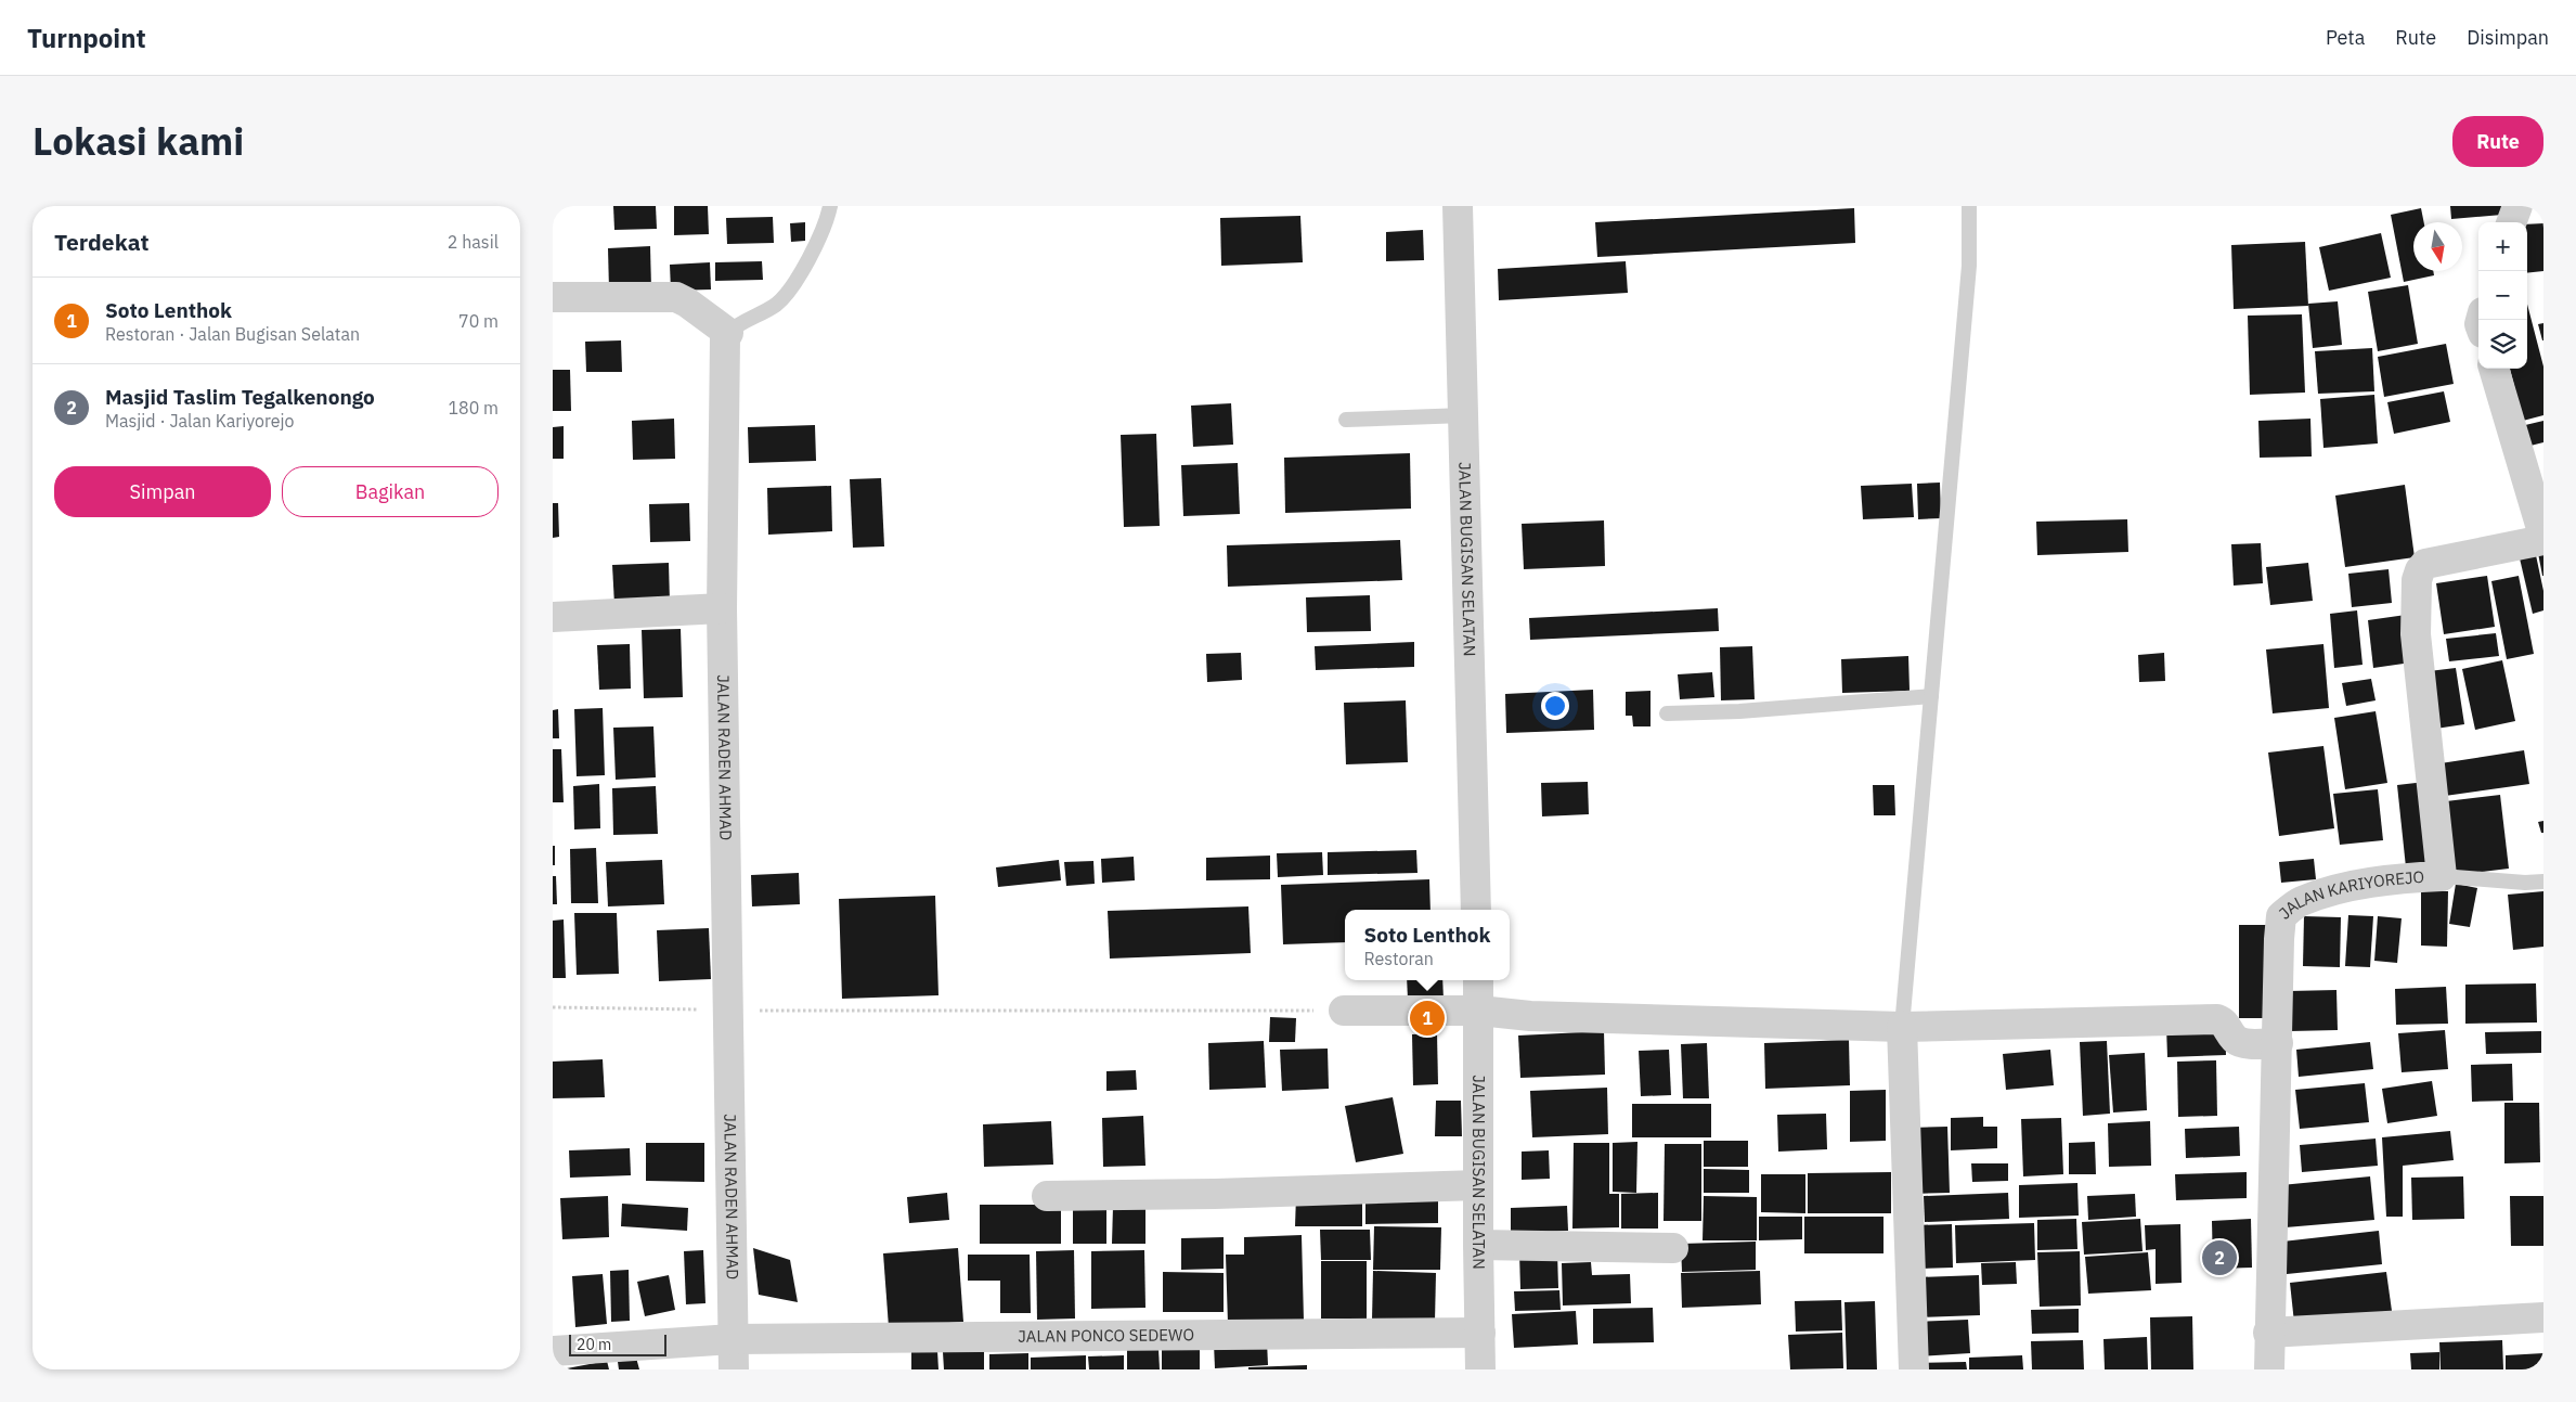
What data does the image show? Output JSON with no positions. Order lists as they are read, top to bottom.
{
  "streets": {
    "street": [
      "JALAN BUGISAN SELATAN",
      "JALAN RADEN AHMAD",
      "JALAN KARIYOREJO",
      "JALAN PONCO SEDEWO"
    ]
  },
  "crossings": [
    ["JALAN BUGISAN SELATAN", "JALAN PONCO SEDEWO"],
    ["JALAN RADEN AHMAD", "JALAN PONCO SEDEWO"]
  ],
  "scale_bar": "20 m",
  "north": "bottom",
  "page": {
    "header": "Turnpoint",
    "nav": ["Peta", "Rute", "Disimpan"],
    "title": "Lokasi kami",
    "buttons": [
      "Rute",
      ["Simpan", "Bagikan"]
    ],
    "heading": ["Terdekat", "2 hasil"],
    "map_buttons": ["+", "−"],
    "list": [
      {
        "mark": "1",
        "name": "Soto Lenthok",
        "note": "Restoran · Jalan Bugisan Selatan",
        "value": "70 m"
      },
      {
        "mark": "2",
        "name": "Masjid Taslim Tegalkenongo",
        "note": "Masjid · Jalan Kariyorejo",
        "value": "180 m"
      }
    ],
    "popup": ["Soto Lenthok", "Restoran"],
    "pins": ["1", "2"],
    "scale": "20 m"
  }
}
